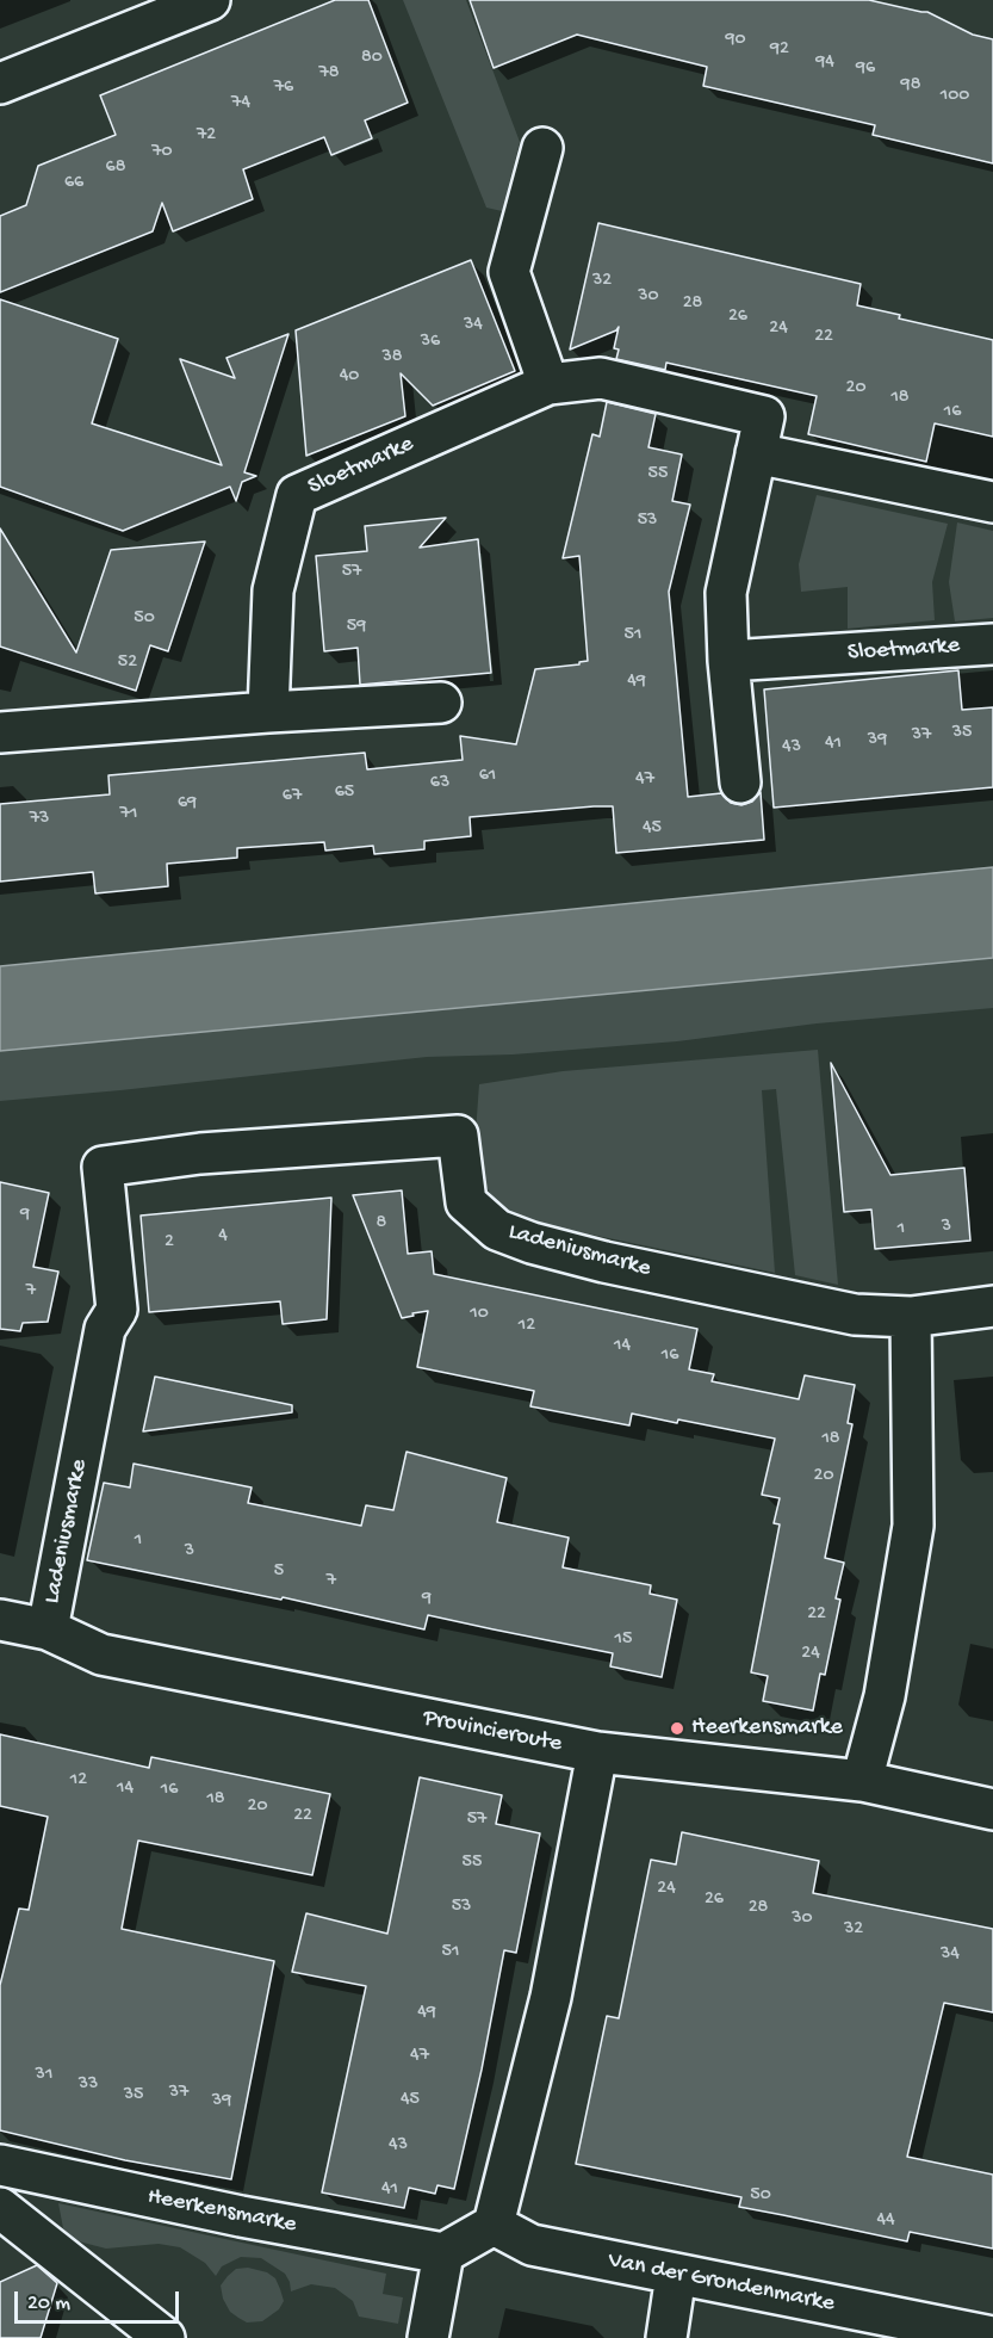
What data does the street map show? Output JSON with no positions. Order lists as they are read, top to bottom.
{
  "streets": {
    "street": [
      "Sloetmarke",
      "Ladeniusmarke",
      "Provincieroute",
      "Heerkensmarke",
      "Van der Grondenmarke"
    ]
  },
  "crossings": [
    ["Ladeniusmarke", "Provincieroute"]
  ],
  "places": ["Heerkensmarke"],
  "house_numbers": [
    "90",
    "92",
    "80",
    "94",
    "96",
    "78",
    "98",
    "76",
    "100",
    "74",
    "72",
    "70",
    "68",
    "66",
    "32",
    "30",
    "28",
    "26",
    "34",
    "24",
    "22",
    "36",
    "38",
    "40",
    "20",
    "18",
    "16",
    "55",
    "53",
    "57",
    "50",
    "59",
    "51",
    "52",
    "49",
    "35",
    "37",
    "39",
    "41",
    "43",
    "61",
    "47",
    "63",
    "65",
    "67",
    "69",
    "71",
    "73",
    "45",
    "9",
    "8",
    "3",
    "1",
    "4",
    "2",
    "7",
    "10",
    "12",
    "14",
    "16",
    "18",
    "20",
    "1",
    "3",
    "5",
    "7",
    "9",
    "22",
    "15",
    "24",
    "12",
    "14",
    "16",
    "18",
    "20",
    "22",
    "57",
    "55",
    "24",
    "26",
    "53",
    "28",
    "30",
    "32",
    "51",
    "34",
    "49",
    "47",
    "31",
    "33",
    "37",
    "35",
    "45",
    "39",
    "43",
    "41",
    "50",
    "44"
  ],
  "scale_bar": "20 m"
}
